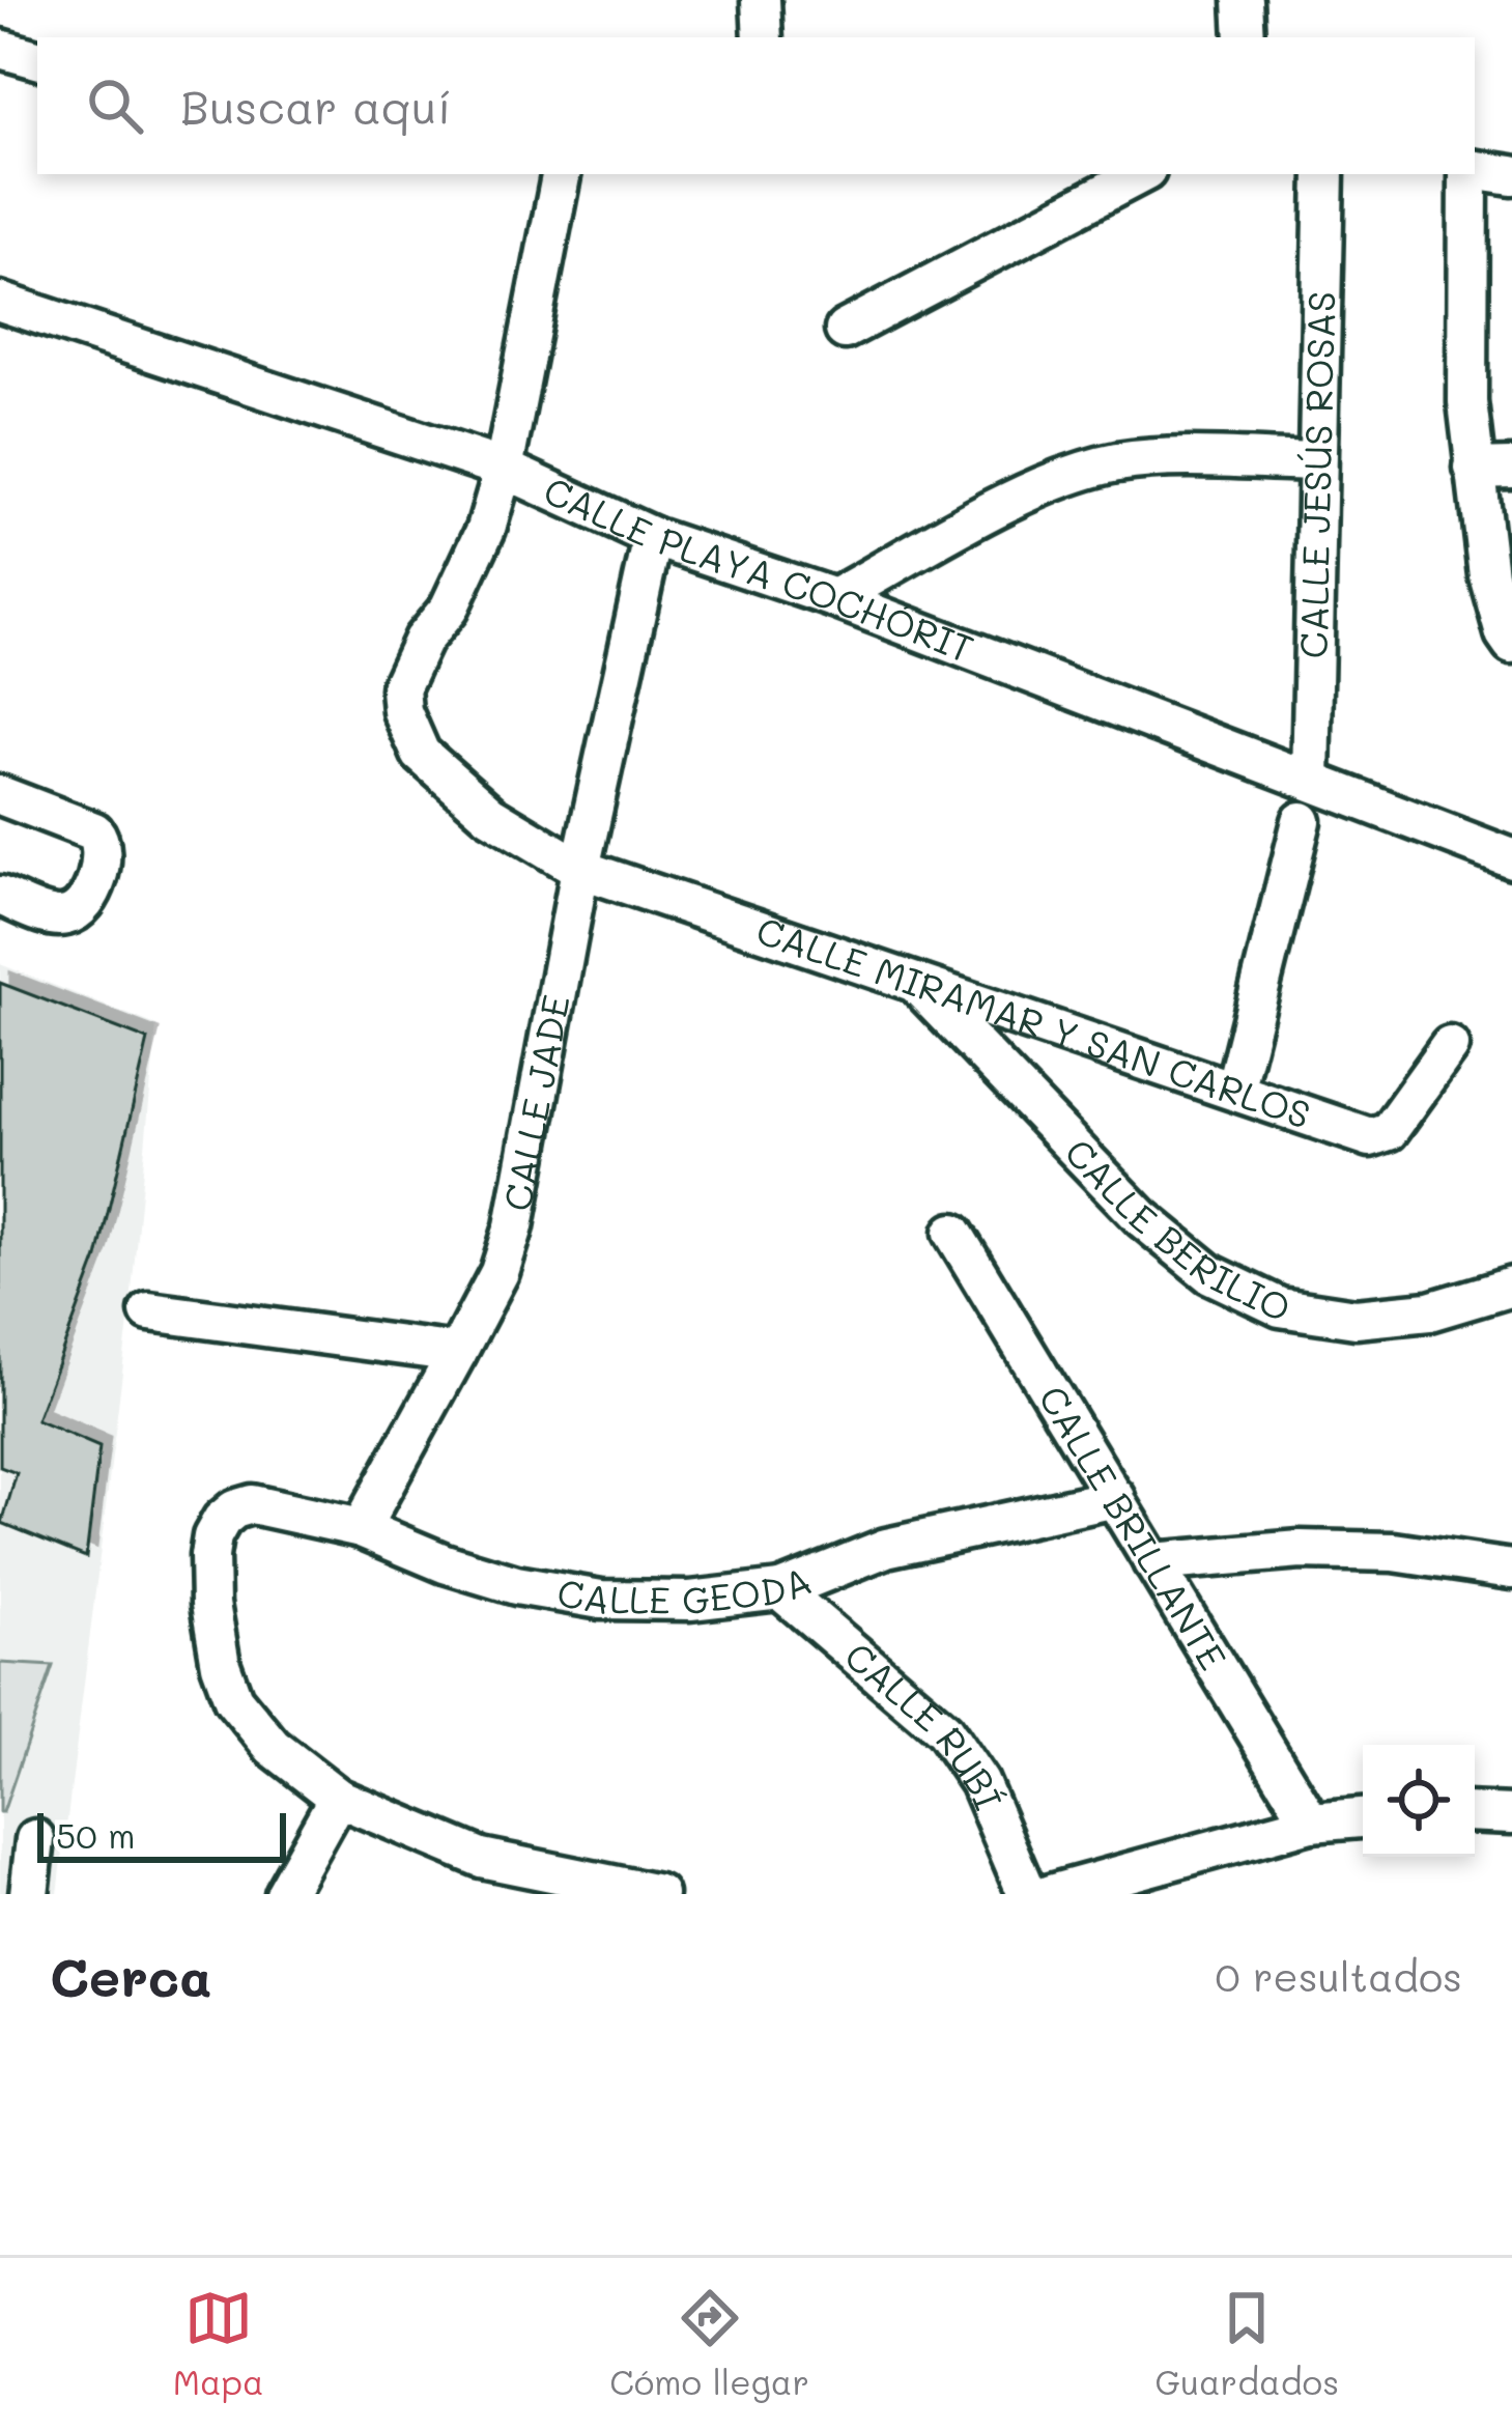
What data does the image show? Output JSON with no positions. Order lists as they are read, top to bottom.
{
  "streets": {
    "street": [
      "CALLE JESÚS ROSAS",
      "CALLE PLAYA COCHÓRIT",
      "CALLE MIRAMAR Y SAN CARLOS",
      "CALLE JADE",
      "CALLE BERILIO",
      "CALLE BRILLANTE",
      "CALLE GEODA",
      "CALLE RUBÍ"
    ]
  },
  "crossings": [
    ["CALLE JESÚS ROSAS", "CALLE PLAYA COCHÓRIT"],
    ["CALLE PLAYA COCHÓRIT", "CALLE MIRAMAR Y SAN CARLOS"],
    ["CALLE PLAYA COCHÓRIT", "CALLE JADE"],
    ["CALLE MIRAMAR Y SAN CARLOS", "CALLE JADE"],
    ["CALLE MIRAMAR Y SAN CARLOS", "CALLE BERILIO"],
    ["CALLE JADE", "CALLE GEODA"],
    ["CALLE BRILLANTE", "CALLE GEODA"],
    ["CALLE GEODA", "CALLE RUBÍ"]
  ],
  "scale_bar": "50 m",
  "page": {
    "search": "Buscar aquí",
    "scale": "50 m",
    "heading": ["Cerca", "0 resultados"],
    "nav": ["Mapa", "Cómo llegar", "Guardados"]
  }
}
